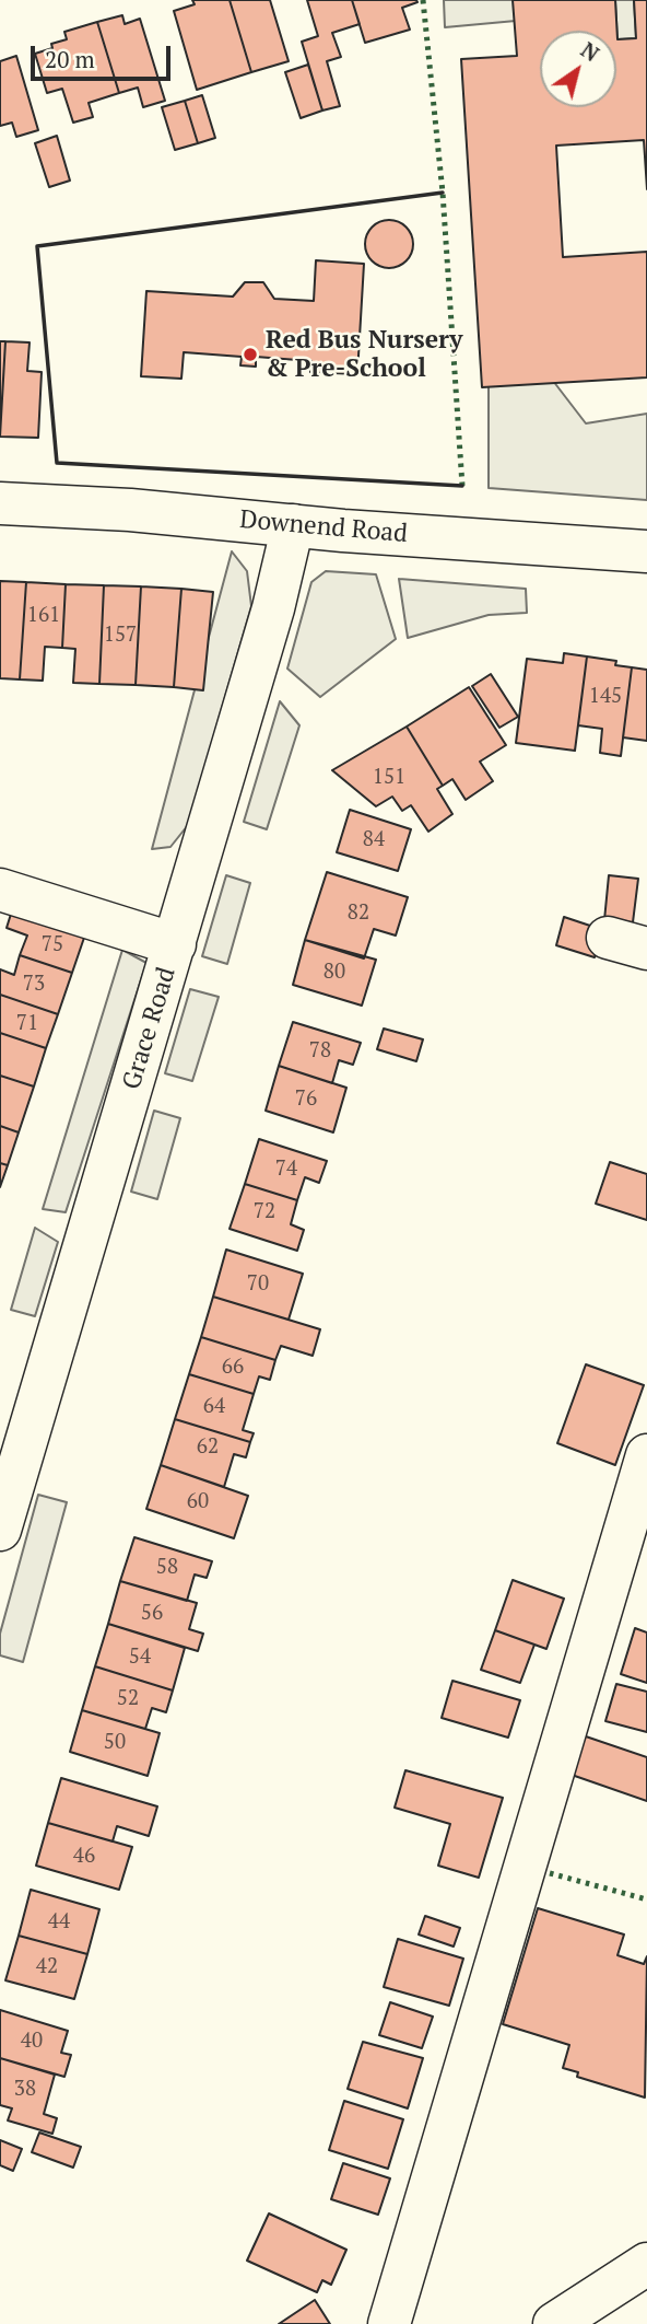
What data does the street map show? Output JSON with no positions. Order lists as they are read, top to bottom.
{
  "streets": {
    "street": ["Downend Road", "Grace Road"]
  },
  "crossings": [
    ["Downend Road", "Grace Road"]
  ],
  "places": ["Red Bus Nursery & Pre-School"],
  "house_numbers": [
    "161",
    "157",
    "145",
    "151",
    "84",
    "82",
    "75",
    "80",
    "73",
    "71",
    "78",
    "76",
    "74",
    "72",
    "70",
    "66",
    "64",
    "62",
    "60",
    "58",
    "56",
    "54",
    "52",
    "50",
    "46",
    "44",
    "42",
    "40",
    "38"
  ],
  "scale_bar": "20 m",
  "north": "top right"
}
